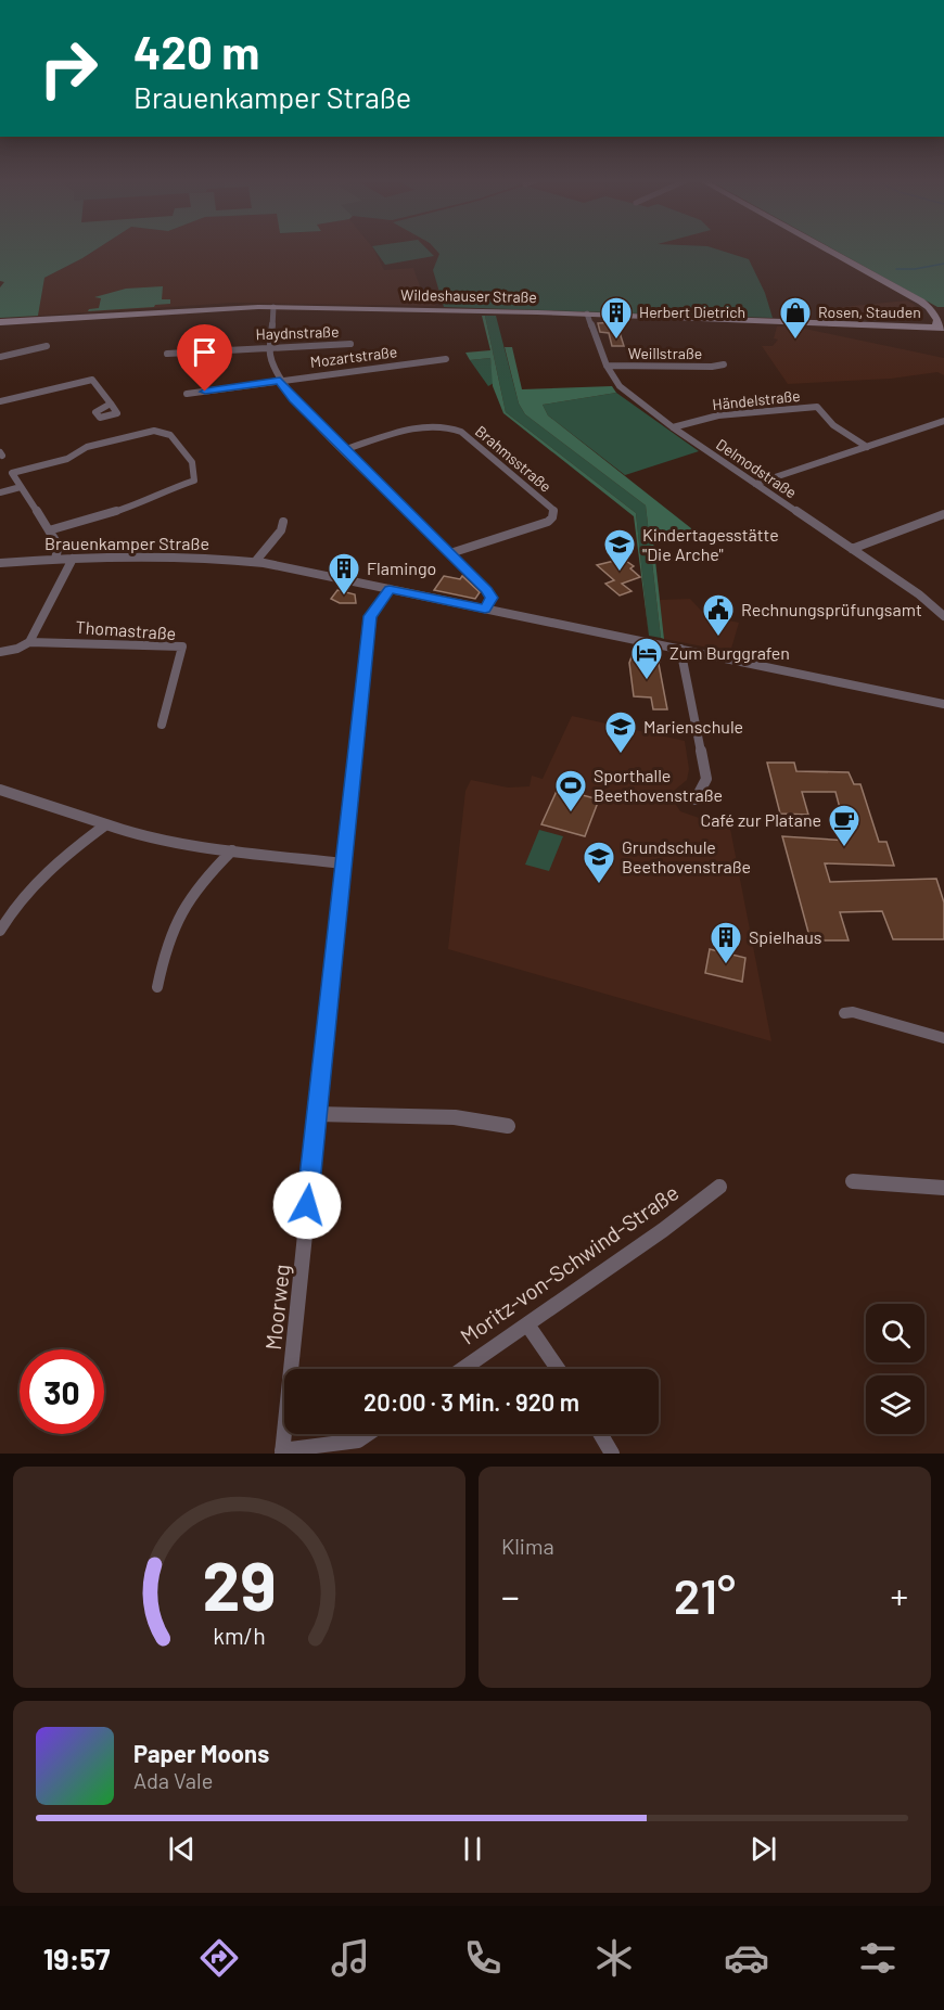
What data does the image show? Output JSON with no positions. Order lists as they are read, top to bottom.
{
  "streets": {
    "main road": ["Wildeshauser Straße"],
    "street": [
      "Haydnstraße",
      "Weillstraße",
      "Mozartstraße",
      "Händelstraße",
      "Brahmsstraße",
      "Delmodstraße",
      "Brauenkamper Straße",
      "Thomastraße",
      "Moritz-von-Schwind-Straße",
      "Moorweg"
    ]
  },
  "crossings": [
    ["Wildeshauser Straße", "Delmodstraße"],
    ["Weillstraße", "Delmodstraße"],
    ["Händelstraße", "Delmodstraße"],
    ["Brauenkamper Straße", "Moorweg"]
  ],
  "places": {
    "building": ["Herbert Dietrich", "Flamingo", "Spielhaus"],
    "shop": ["Rosen, Stauden"],
    "school or university": ["Kindertagesstätte \"Die Arche\"", "Marienschule", "Grundschule Beethovenstraße"],
    "public building": ["Rechnungsprüfungsamt"],
    "hotel": ["Zum Burggrafen"],
    "sports": ["Sporthalle Beethovenstraße"],
    "cafe": ["Café zur Platane"]
  },
  "page": {
    "turn": ["420 m", "Brauenkamper Straße"],
    "limit": "30",
    "trip": "20:00 · 3 Min. · 920 m",
    "tile": "Klima",
    "heat": ["−", "21°", "+"],
    "song": ["Paper Moons", "Ada Vale"],
    "tabs": "19:57",
    "gauge": ["29", "km/h"]
  }
}
